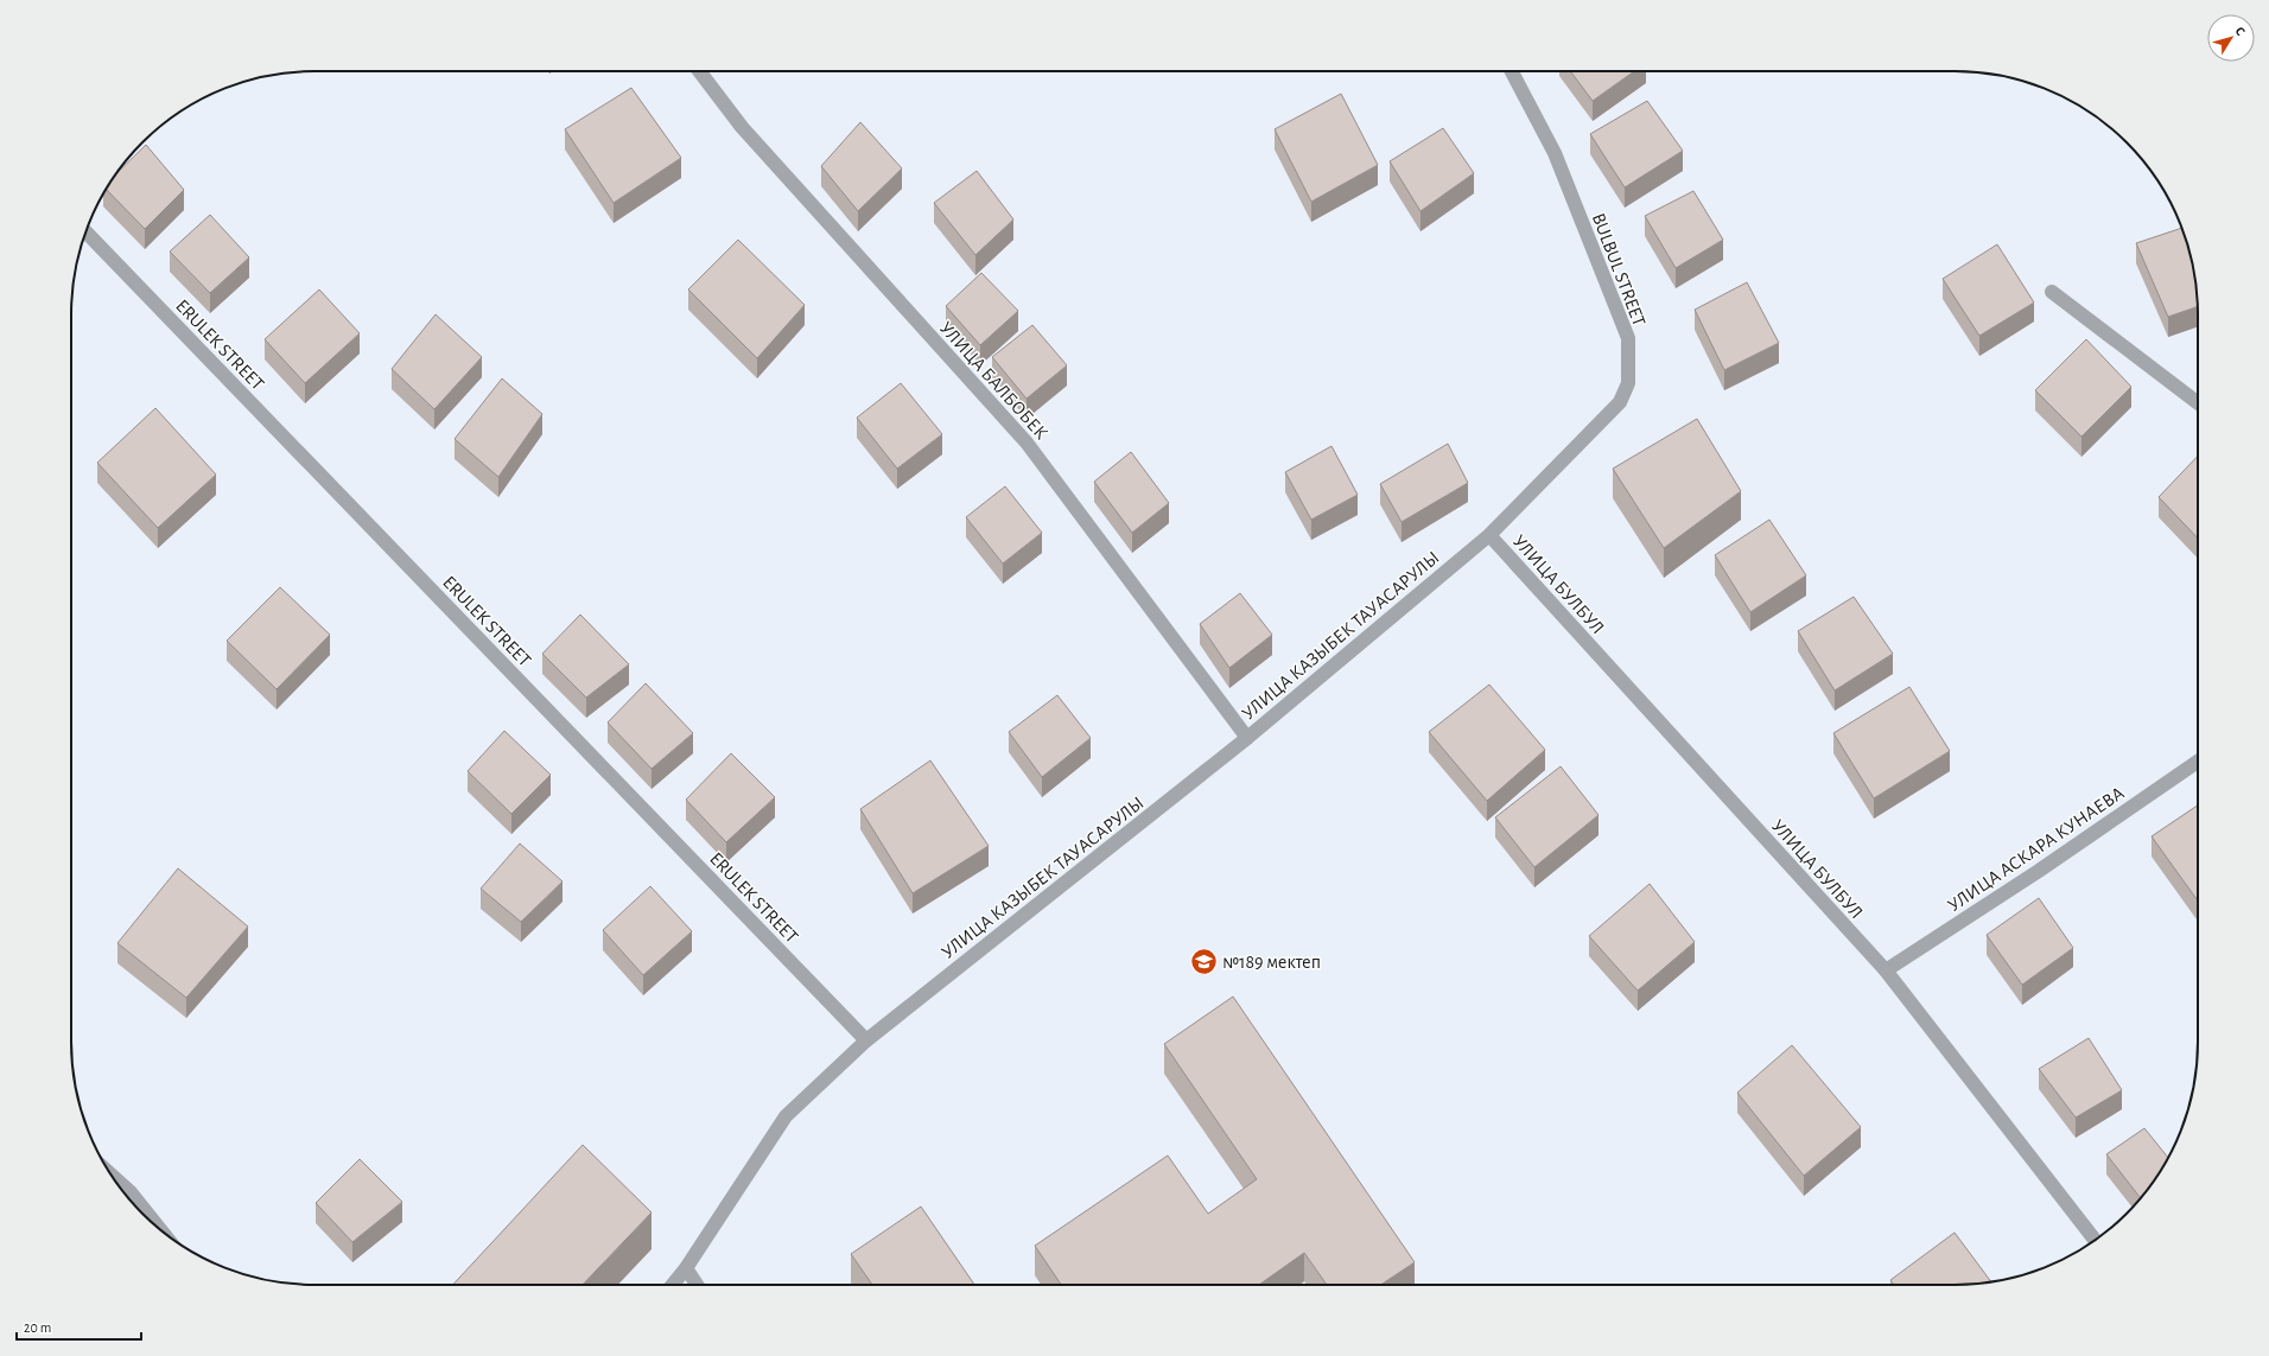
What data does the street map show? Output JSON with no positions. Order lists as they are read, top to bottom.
{
  "streets": {
    "street": [
      "BULBUL STREET",
      "ERULEK STREET",
      "УЛИЦА БАЛБОБЕК",
      "УЛИЦА БУЛБУЛ",
      "УЛИЦА КАЗЫБЕК ТАУАСАРУЛЫ",
      "УЛИЦА АСКАРА КУНАЕВА"
    ]
  },
  "crossings": [
    ["BULBUL STREET", "УЛИЦА БУЛБУЛ"],
    ["BULBUL STREET", "УЛИЦА КАЗЫБЕК ТАУАСАРУЛЫ"],
    ["ERULEK STREET", "УЛИЦА КАЗЫБЕК ТАУАСАРУЛЫ"],
    ["УЛИЦА БАЛБОБЕК", "УЛИЦА КАЗЫБЕК ТАУАСАРУЛЫ"],
    ["УЛИЦА БУЛБУЛ", "УЛИЦА КАЗЫБЕК ТАУАСАРУЛЫ"],
    ["УЛИЦА БУЛБУЛ", "УЛИЦА АСКАРА КУНАЕВА"]
  ],
  "places": {
    "school or university": ["№189 мектеп"]
  },
  "scale_bar": "20 m",
  "north": "top right"
}
